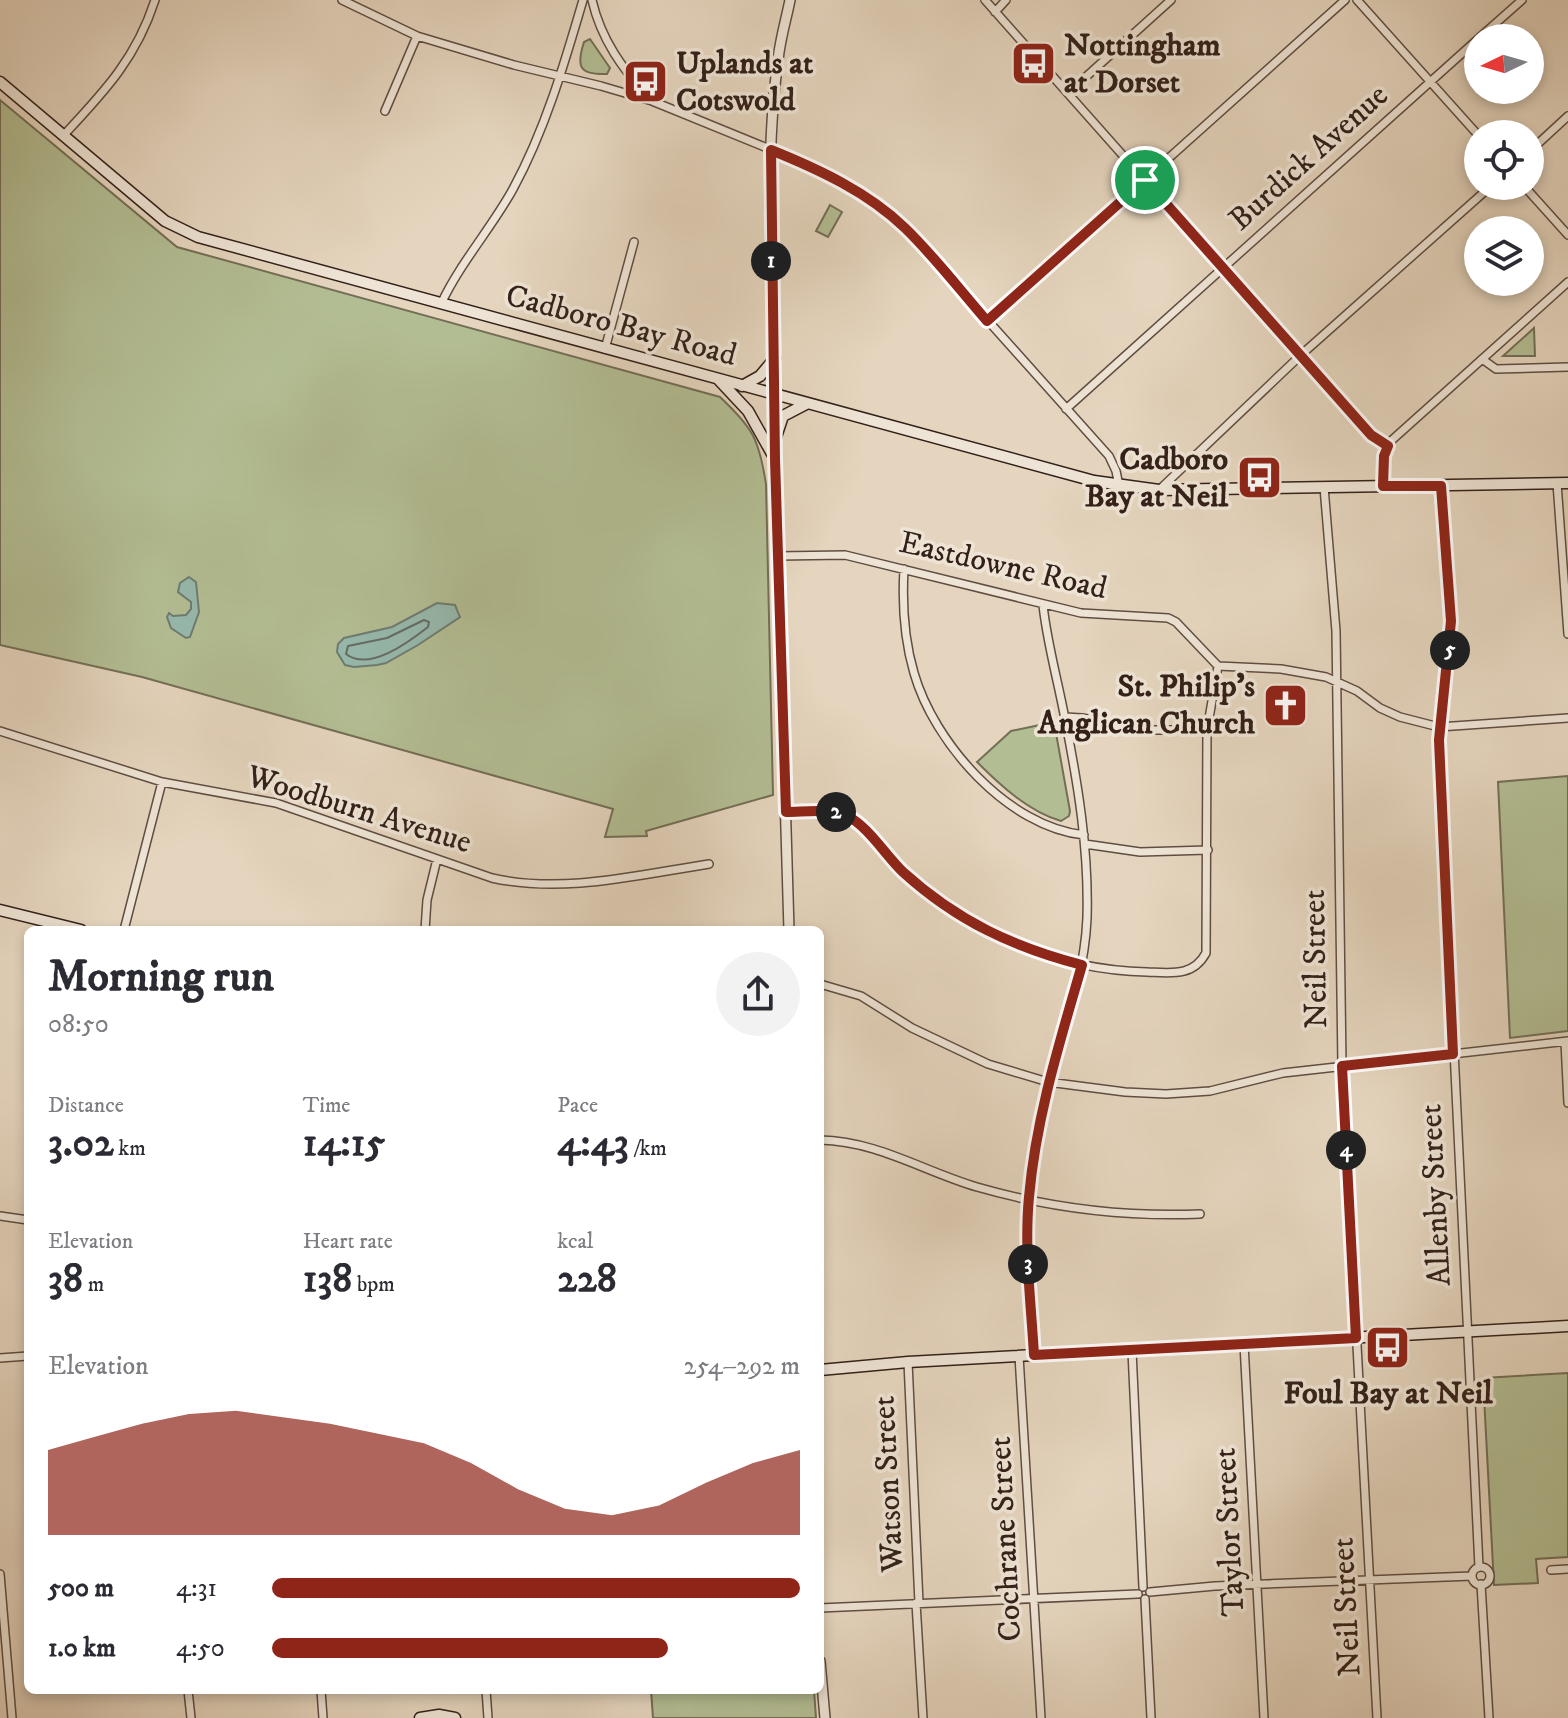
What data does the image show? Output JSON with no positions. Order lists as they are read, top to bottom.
{
  "streets": {
    "main road": ["Cadboro Bay Road"],
    "street": [
      "Burdick Avenue",
      "Eastdowne Road",
      "Woodburn Avenue",
      "Neil Street",
      "Allenby Street",
      "Watson Street",
      "Taylor Street",
      "Cochrane Street"
    ]
  },
  "crossings": [
    ["Cadboro Bay Road", "Neil Street"],
    ["Cadboro Bay Road", "Allenby Street"]
  ],
  "places": {
    "bus stop": [
      "Nottingham at Dorset",
      "Uplands at Cotswold",
      "Cadboro Bay at Neil",
      "Foul Bay at Neil"
    ],
    "church": ["St. Philip's Anglican Church"]
  },
  "north": "left",
  "page": {
    "pins": [
      "1",
      "5",
      "2",
      "4",
      "3"
    ],
    "heading": ["Morning run", "08:50"],
    "stats": [
      ["Distance", "3.02 km"],
      ["Time", "14:15"],
      ["Pace", "4:43 /km"],
      ["Elevation", "38 m"],
      ["Heart rate", "138 bpm"],
      ["kcal", "228"]
    ],
    "chart": ["Elevation", "254–292 m"],
    "list": [
      {
        "name": "500 m",
        "note": "4:31"
      },
      {
        "name": "1.0 km",
        "note": "4:50"
      }
    ]
  }
}
